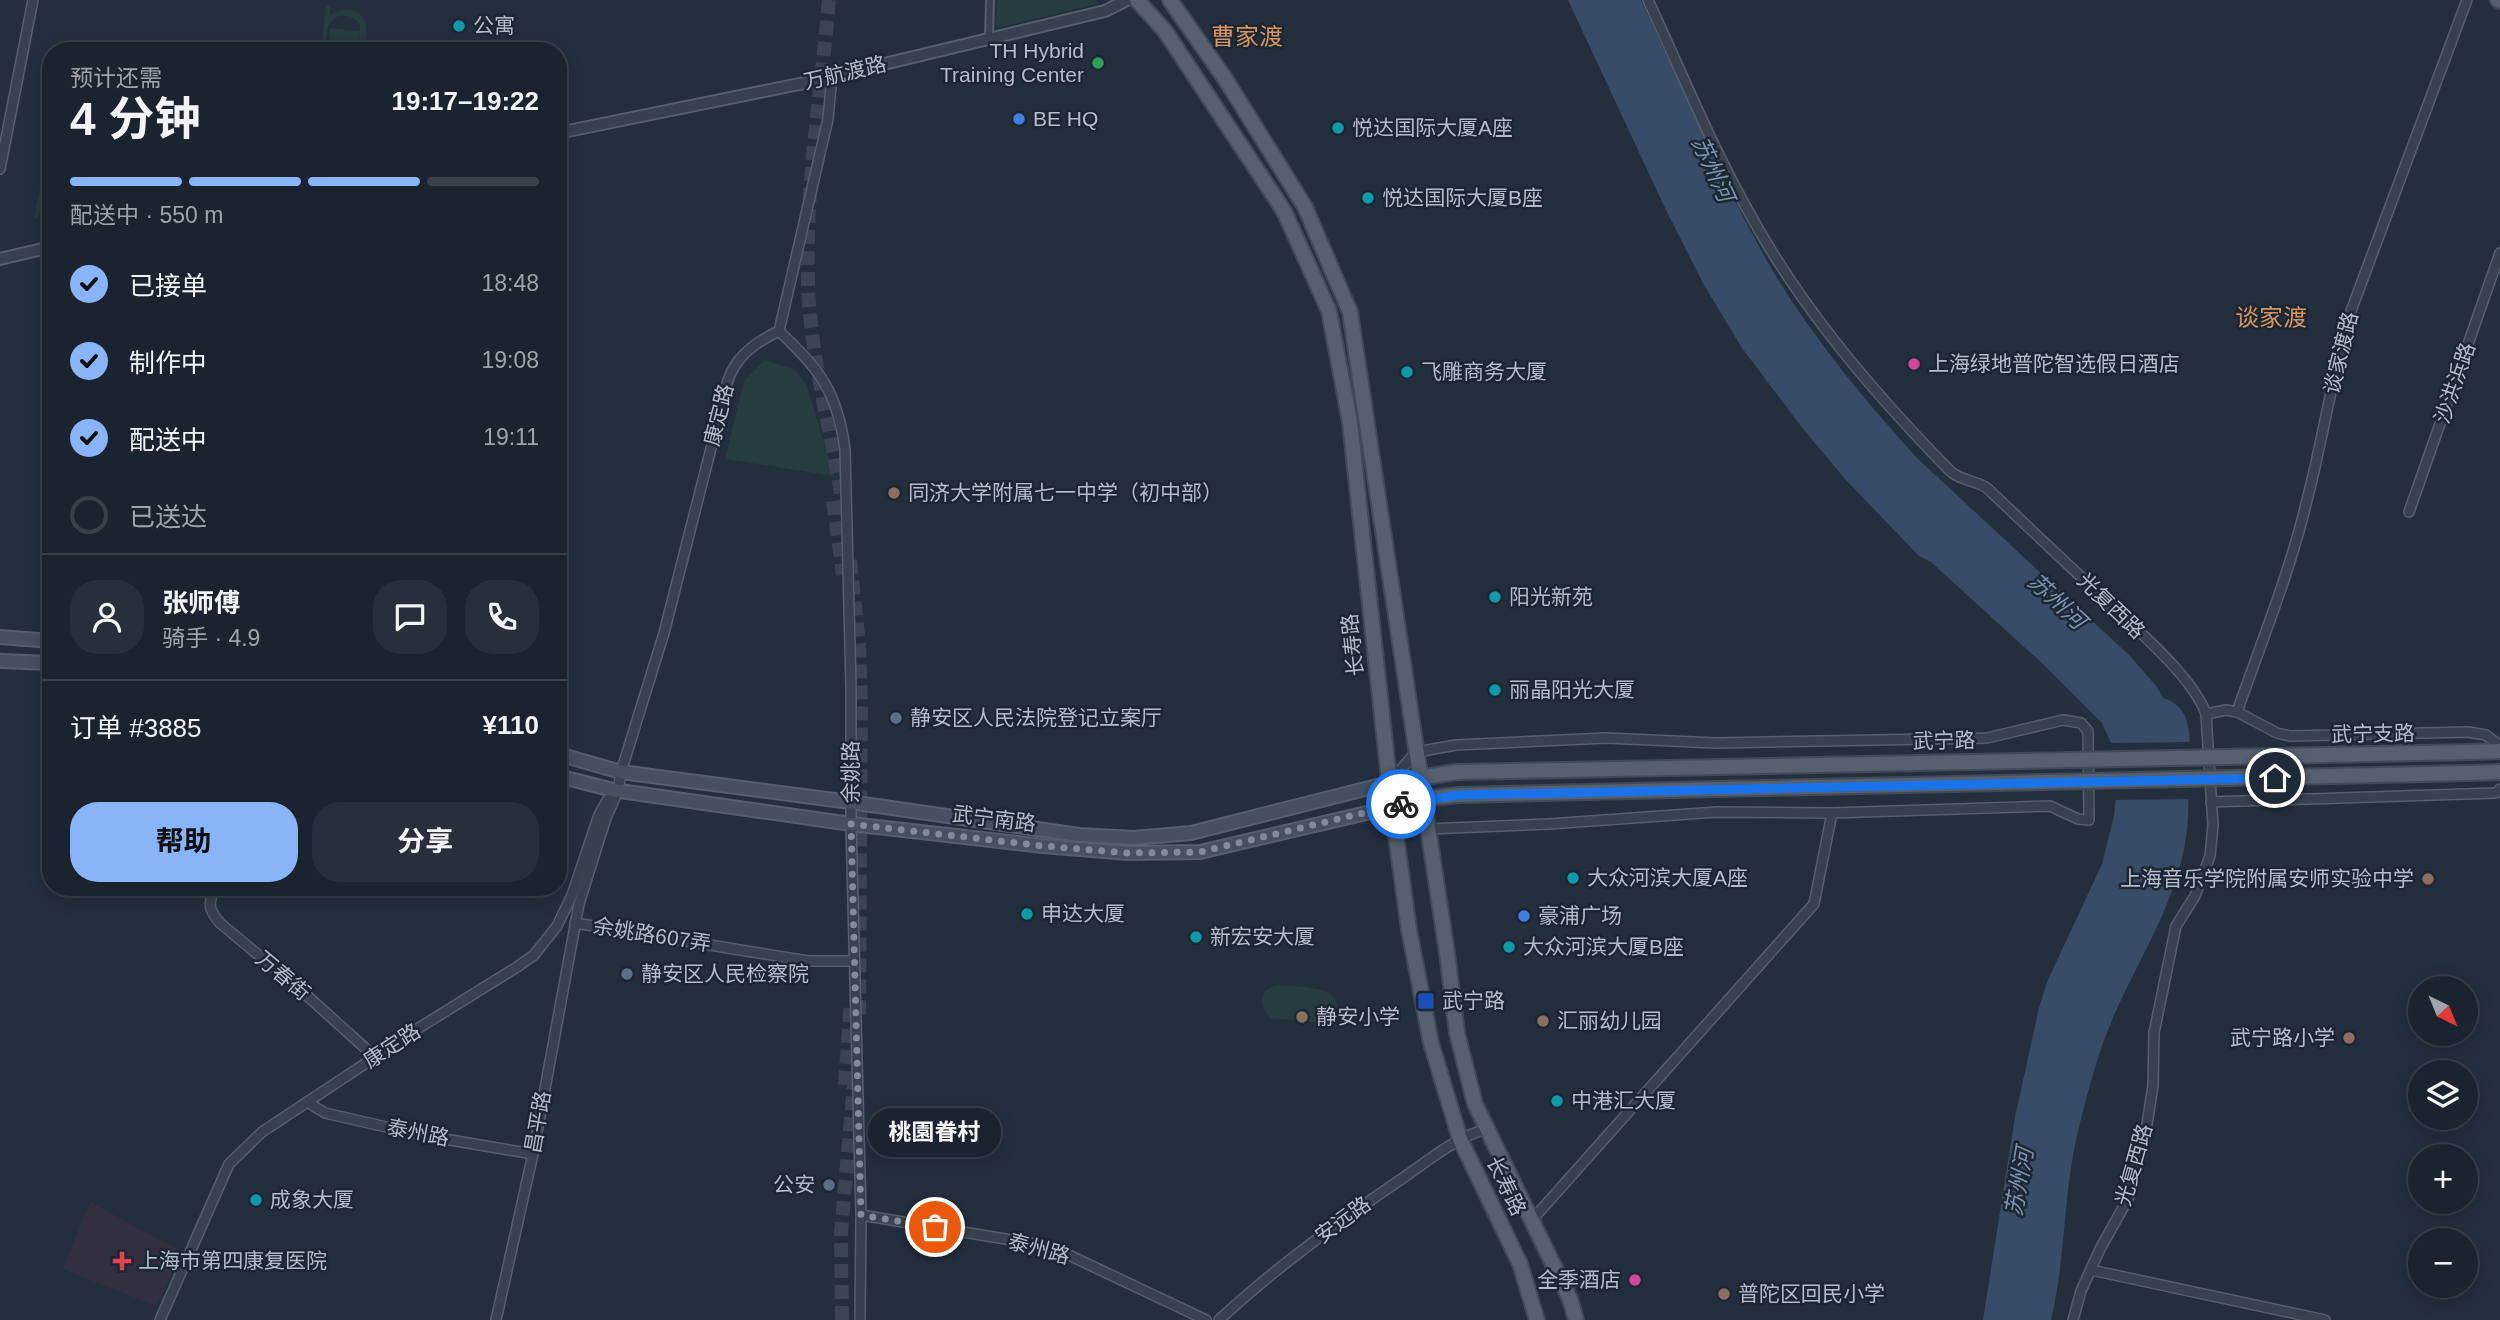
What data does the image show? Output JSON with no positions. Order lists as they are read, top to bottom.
{
  "streets": {
    "main road": ["长寿路", "武宁路", "武宁南路"],
    "street": [
      "万航渡路",
      "谈家渡路",
      "沙洪浜路",
      "康定路",
      "光复西路",
      "武宁支路",
      "余姚路",
      "余姚路607弄",
      "万春街",
      "昌平路",
      "泰州路",
      "安远路"
    ]
  },
  "crossings": [
    ["谈家渡路", "武宁支路"],
    ["康定路", "余姚路"],
    ["康定路", "武宁南路"],
    ["康定路", "余姚路607弄"],
    ["康定路", "万春街"],
    ["康定路", "昌平路"],
    ["康定路", "泰州路"],
    ["光复西路", "武宁支路"],
    ["长寿路", "武宁路"],
    ["长寿路", "武宁南路"],
    ["长寿路", "安远路"],
    ["武宁支路", "武宁路"],
    ["武宁路", "武宁南路"],
    ["余姚路", "武宁南路"],
    ["余姚路", "余姚路607弄"],
    ["余姚路", "泰州路"],
    ["余姚路607弄", "昌平路"],
    ["昌平路", "泰州路"]
  ],
  "districts": ["曹家渡", "谈家渡"],
  "water": ["苏州河"],
  "places": {
    "other": [
      "公寓",
      "TH Hybrid Training Center",
      "BE HQ",
      "悦达国际大厦A座",
      "悦达国际大厦B座",
      "上海绿地普陀智选假日酒店",
      "飞雕商务大厦",
      "同济大学附属七一中学（初中部）",
      "阳光新苑",
      "丽晶阳光大厦",
      "静安区人民法院登记立案厅",
      "大众河滨大厦A座",
      "上海音乐学院附属安师实验中学",
      "申达大厦",
      "豪浦广场",
      "新宏安大厦",
      "大众河滨大厦B座",
      "静安区人民检察院",
      "静安小学",
      "汇丽幼儿园",
      "武宁路小学",
      "中港汇大厦",
      "公安",
      "成象大厦",
      "桃園眷村",
      "全季酒店",
      "普陀区回民小学"
    ],
    "transit": ["武宁路"],
    "health": ["上海市第四康复医院"]
  },
  "north": "bottom right",
  "page": {
    "heading": ["4 分钟", "预计还需", "19:17–19:22"],
    "panel": [
      "张师傅",
      "骑手 · 4.9",
      "订单 #3885",
      "¥110"
    ],
    "bar": "配送中 · 550 m",
    "list": [
      ["已接单", "18:48"],
      ["制作中", "19:08"],
      ["配送中", "19:11"],
      "已送达"
    ],
    "buttons": ["帮助", "分享"],
    "map_buttons": ["+", "−"],
    "bubble": "桃園眷村"
  }
}
